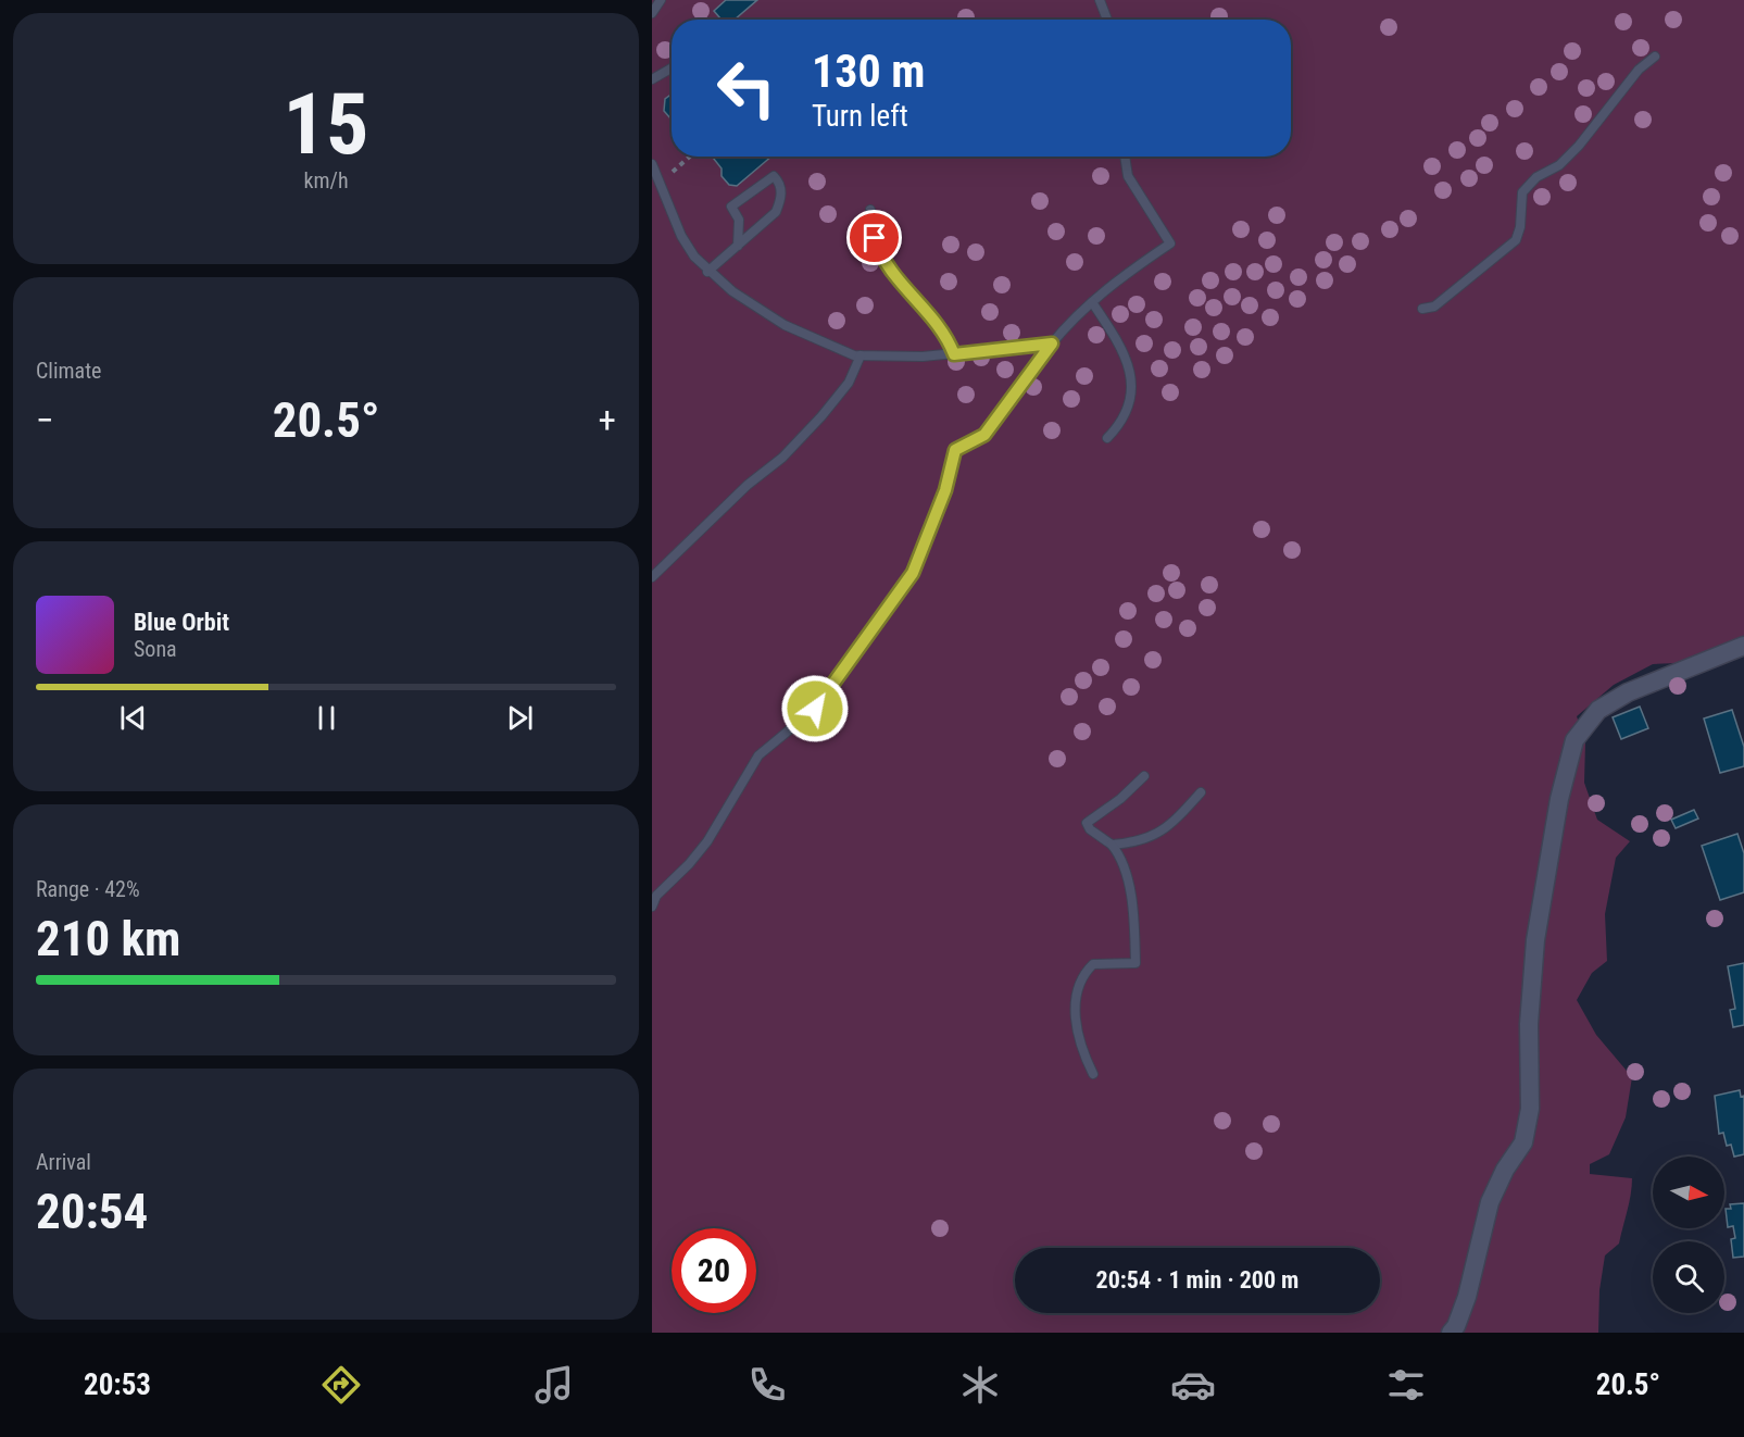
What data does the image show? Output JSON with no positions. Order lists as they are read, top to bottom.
{
  "north": "right",
  "page": {
    "tile": [
      ["15", "km/h"],
      "Climate",
      ["Range · 42%", "210 km"],
      ["Arrival", "20:54"]
    ],
    "turn": ["130 m", "Turn left"],
    "heat": ["−", "20.5°", "+"],
    "song": ["Blue Orbit", "Sona"],
    "limit": "20",
    "trip": "20:54 · 1 min · 200 m",
    "tabs": ["20:53", "20.5°"]
  }
}
